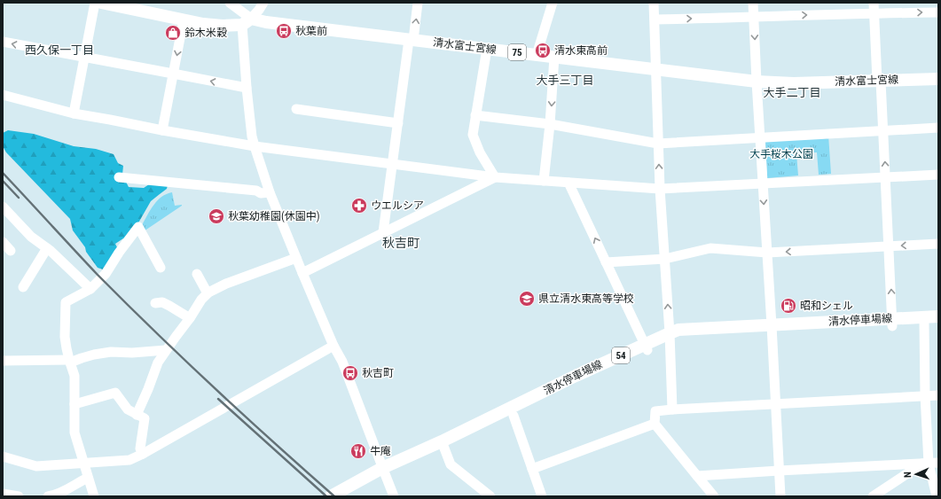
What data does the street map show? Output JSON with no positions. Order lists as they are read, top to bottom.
{
  "streets": {
    "main road": [
      "清水富士宮線",
      "75",
      "清水停車場線",
      "54"
    ]
  },
  "districts": [
    "西久保一丁目",
    "大手三丁目",
    "大手二丁目",
    "秋吉町"
  ],
  "parks": ["大手桜木公園"],
  "places": {
    "bus stop": ["秋葉前", "清水東高前", "秋吉町"],
    "shop": ["鈴木米穀"],
    "pharmacy": ["ウエルシア"],
    "school or university": ["秋葉幼稚園(休園中)", "県立清水東高等学校"],
    "fuel station": ["昭和シェル"],
    "restaurant": ["牛庵"]
  },
  "north": "left"
}
